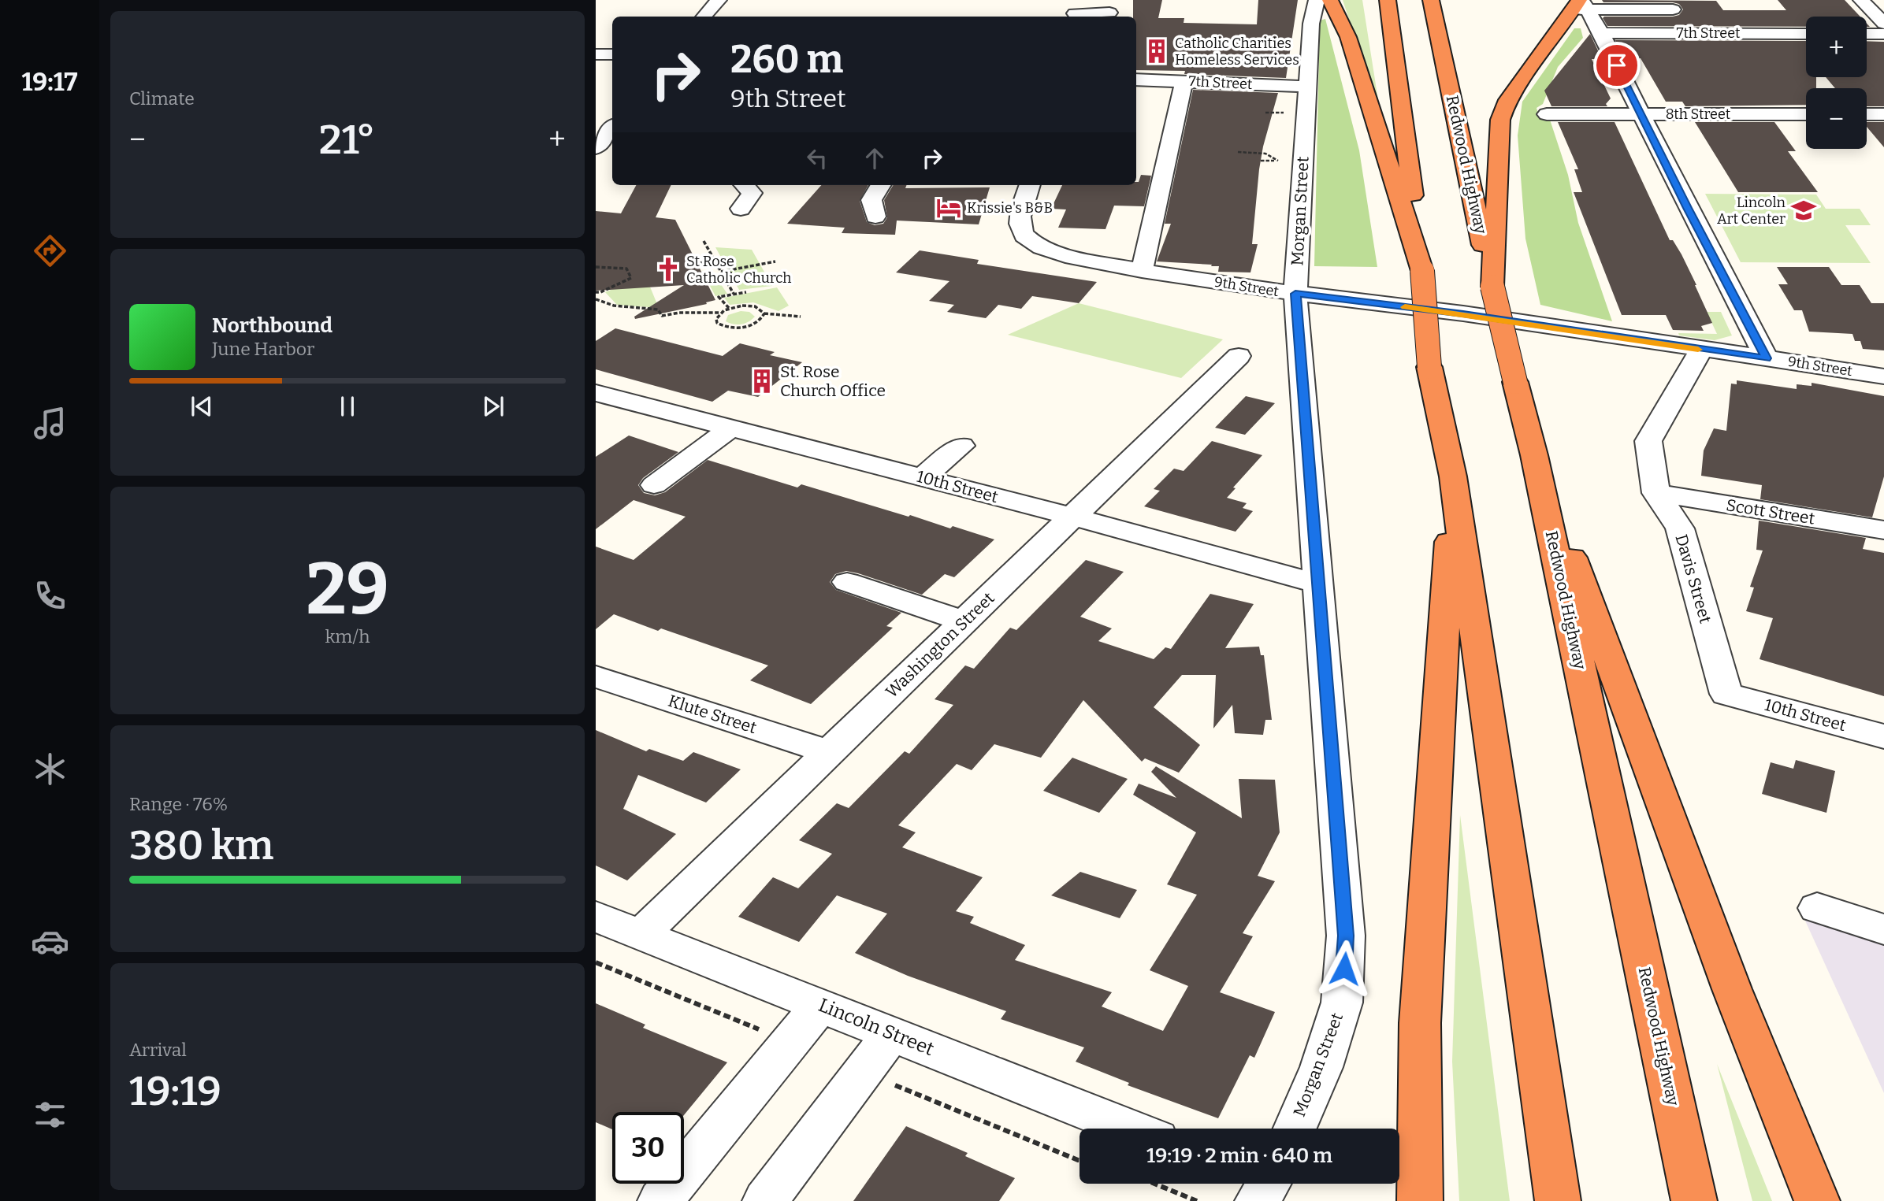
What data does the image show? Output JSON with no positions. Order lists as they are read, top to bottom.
{
  "streets": {
    "highway": ["Redwood Highway"],
    "street": [
      "7th Street",
      "8th Street",
      "Morgan Street",
      "9th Street",
      "10th Street",
      "Scott Street",
      "Davis Street",
      "Washington Street",
      "Klute Street",
      "Lincoln Street"
    ]
  },
  "crossings": [
    ["7th Street", "Morgan Street"],
    ["Morgan Street", "9th Street"],
    ["Morgan Street", "10th Street"],
    ["9th Street", "Davis Street"],
    ["10th Street", "Davis Street"],
    ["10th Street", "Washington Street"],
    ["Scott Street", "Davis Street"],
    ["Washington Street", "Klute Street"],
    ["Washington Street", "Lincoln Street"]
  ],
  "places": {
    "building": ["Catholic Charities Homeless Services", "St. Rose Church Office"],
    "hotel": ["Krissie's B&B"],
    "school or university": ["Lincoln Art Center"],
    "church": ["St Rose Catholic Church"]
  },
  "page": {
    "tabs": "19:17",
    "tile": [
      "Climate",
      ["29", "km/h"],
      ["Range · 76%", "380 km"],
      ["Arrival", "19:19"]
    ],
    "map_buttons": ["+", "−"],
    "turn": ["260 m", "9th Street"],
    "heat": ["−", "21°", "+"],
    "song": ["Northbound", "June Harbor"],
    "limit": "30",
    "trip": "19:19 · 2 min · 640 m"
  }
}
